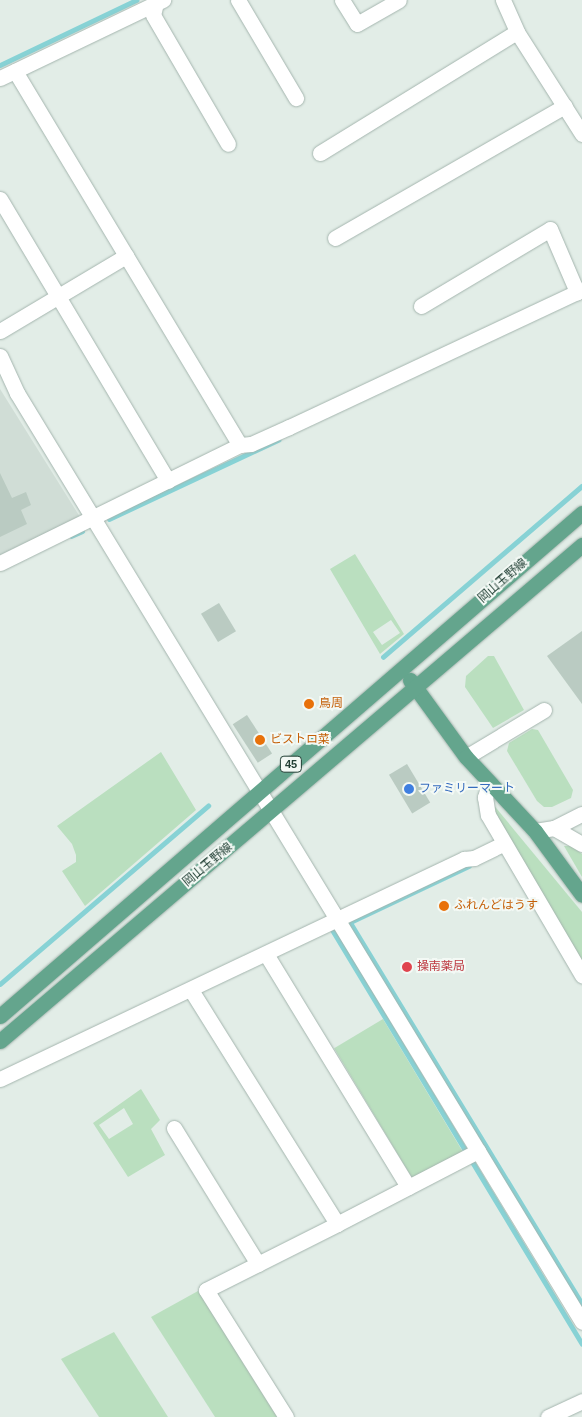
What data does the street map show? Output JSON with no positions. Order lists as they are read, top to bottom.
{
  "streets": {
    "main road": ["岡山玉野線", "45"]
  },
  "places": [
    "鳥周",
    "ビストロ菜",
    "ファミリーマート",
    "ふれんどはうす",
    "操南薬局"
  ]
}
